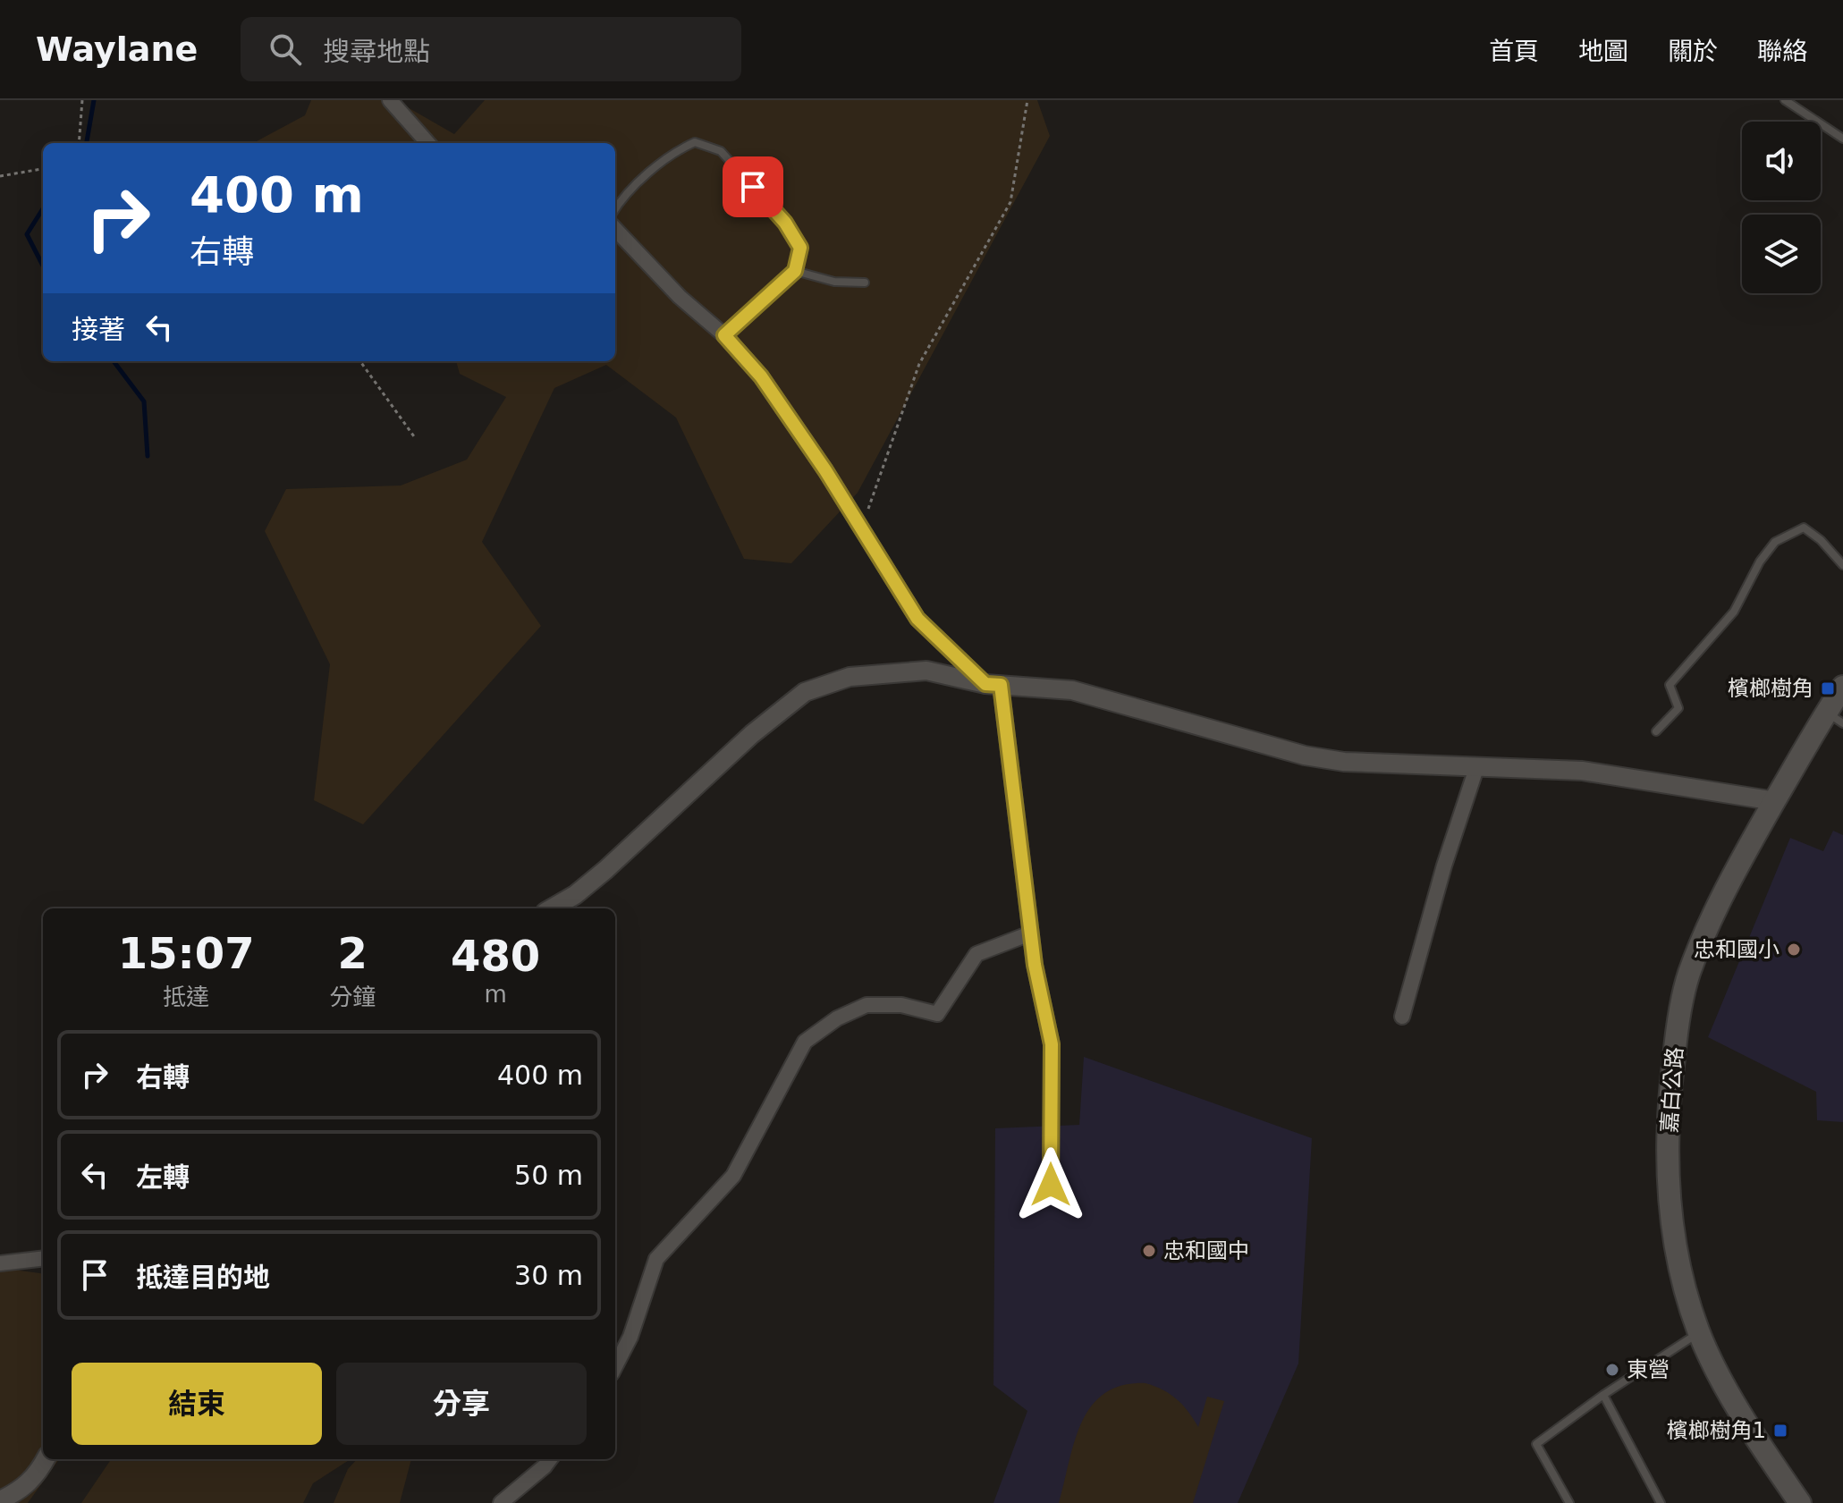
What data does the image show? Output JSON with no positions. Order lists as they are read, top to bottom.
{
  "streets": {
    "main road": ["嘉白公路"]
  },
  "places": {
    "transit": ["檳榔樹角", "檳榔樹角1"],
    "other": ["忠和國小", "忠和國中", "東營"]
  },
  "page": {
    "header": "Waylane",
    "search": "搜尋地點",
    "nav": [
      "首頁",
      "地圖",
      "關於",
      "聯絡"
    ],
    "turn": ["400 m", "右轉"],
    "then": "接著",
    "eta": [
      "15:07",
      "抵達",
      "2",
      "分鐘",
      "480",
      "m"
    ],
    "list": [
      {
        "name": "右轉",
        "value": "400 m"
      },
      {
        "name": "左轉",
        "value": "50 m"
      },
      {
        "name": "抵達目的地",
        "value": "30 m"
      }
    ],
    "buttons": ["結束", "分享"]
  }
}
